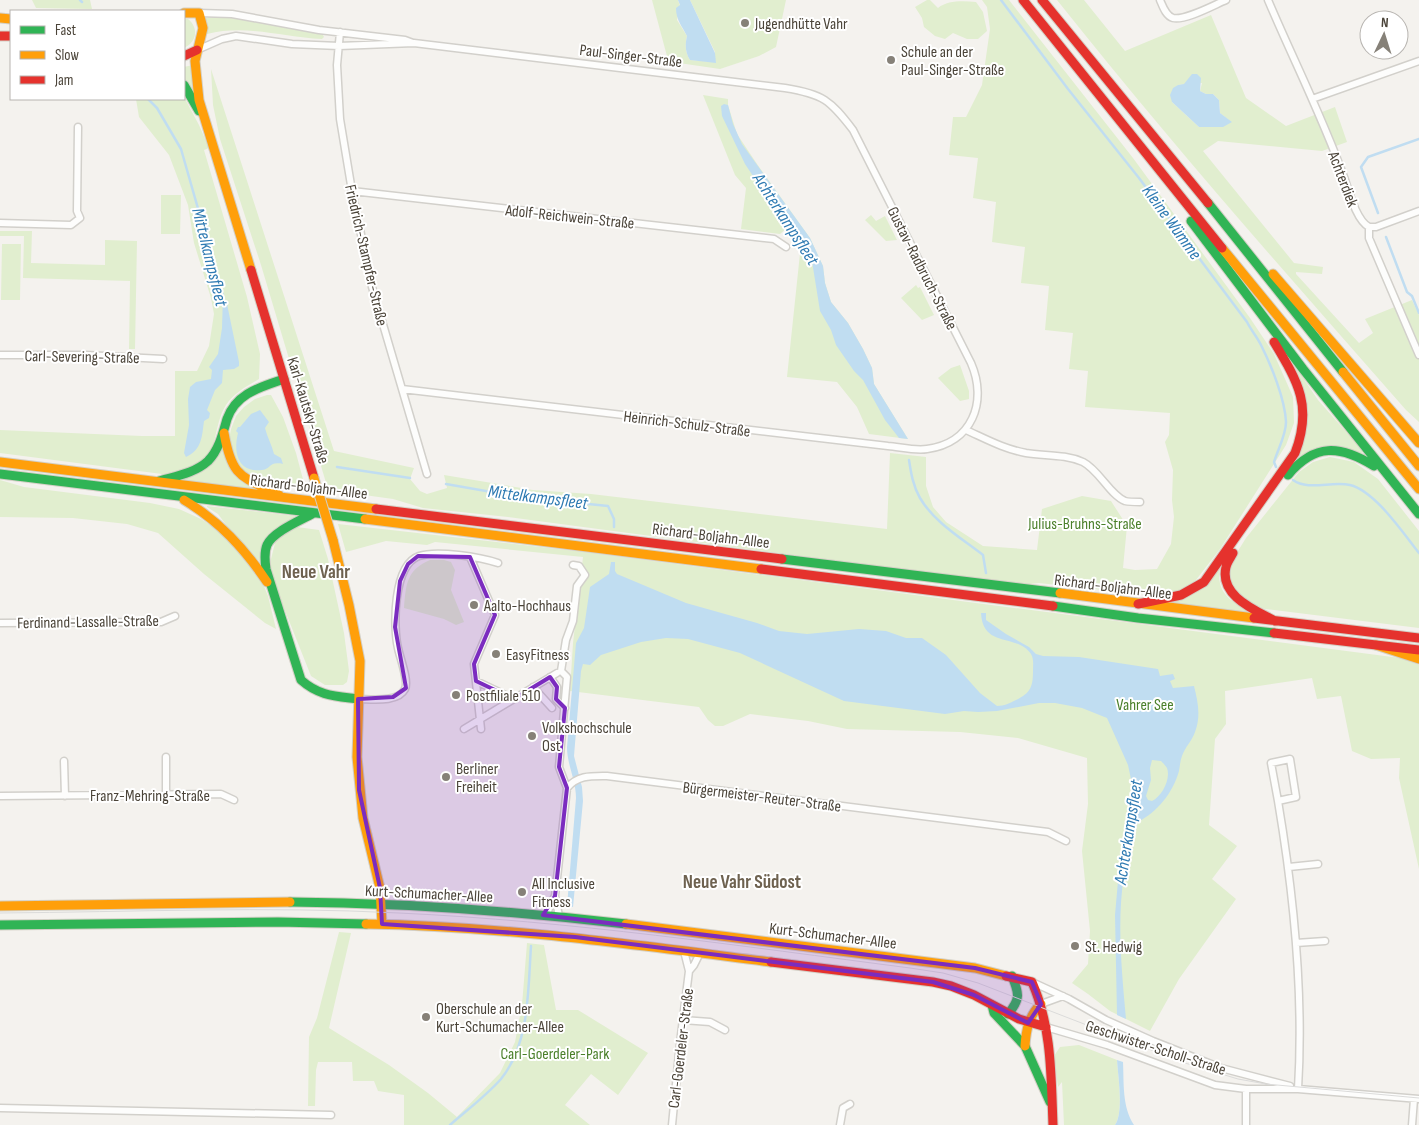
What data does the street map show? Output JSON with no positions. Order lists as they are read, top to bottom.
{
  "streets": {
    "main road": [
      "Paul-Singer-Straße",
      "Karl-Kautsky-Straße",
      "Richard-Boljahn-Allee",
      "Kurt-Schumacher-Allee",
      "Geschwister-Scholl-Straße"
    ],
    "street": [
      "Achterdiek",
      "Adolf-Reichwein-Straße",
      "Friedrich-Stampfer-Straße",
      "Gustav-Radbruch-Straße",
      "Carl-Severing-Straße",
      "Heinrich-Schulz-Straße",
      "Ferdinand-Lassalle-Straße",
      "Franz-Mehring-Straße",
      "Bürgermeister-Reuter-Straße",
      "Carl-Goerdeler-Straße"
    ]
  },
  "crossings": [
    ["Paul-Singer-Straße", "Friedrich-Stampfer-Straße"],
    ["Paul-Singer-Straße", "Gustav-Radbruch-Straße"],
    ["Paul-Singer-Straße", "Karl-Kautsky-Straße"],
    ["Adolf-Reichwein-Straße", "Friedrich-Stampfer-Straße"],
    ["Friedrich-Stampfer-Straße", "Heinrich-Schulz-Straße"],
    ["Gustav-Radbruch-Straße", "Heinrich-Schulz-Straße"],
    ["Karl-Kautsky-Straße", "Kurt-Schumacher-Allee"],
    ["Kurt-Schumacher-Allee", "Geschwister-Scholl-Straße"],
    ["Kurt-Schumacher-Allee", "Carl-Goerdeler-Straße"]
  ],
  "districts": ["Neue Vahr", "Neue Vahr Südost"],
  "water": ["Achterkampsfleet", "Kleine Wümme", "Mittelkampsfleet"],
  "parks": ["Julius-Bruhns-Straße", "Vahrer See", "Carl-Goerdeler-Park"],
  "places": [
    "Jugendhütte Vahr",
    "Schule an der Paul-Singer-Straße",
    "Aalto-Hochhaus",
    "EasyFitness",
    "Postfiliale 510",
    "Volkshochschule Ost",
    "Berliner Freiheit",
    "All Inclusive Fitness",
    "St. Hedwig",
    "Oberschule an der Kurt-Schumacher-Allee"
  ],
  "legend": ["Fast", "Slow", "Jam"],
  "north": "top"
}
